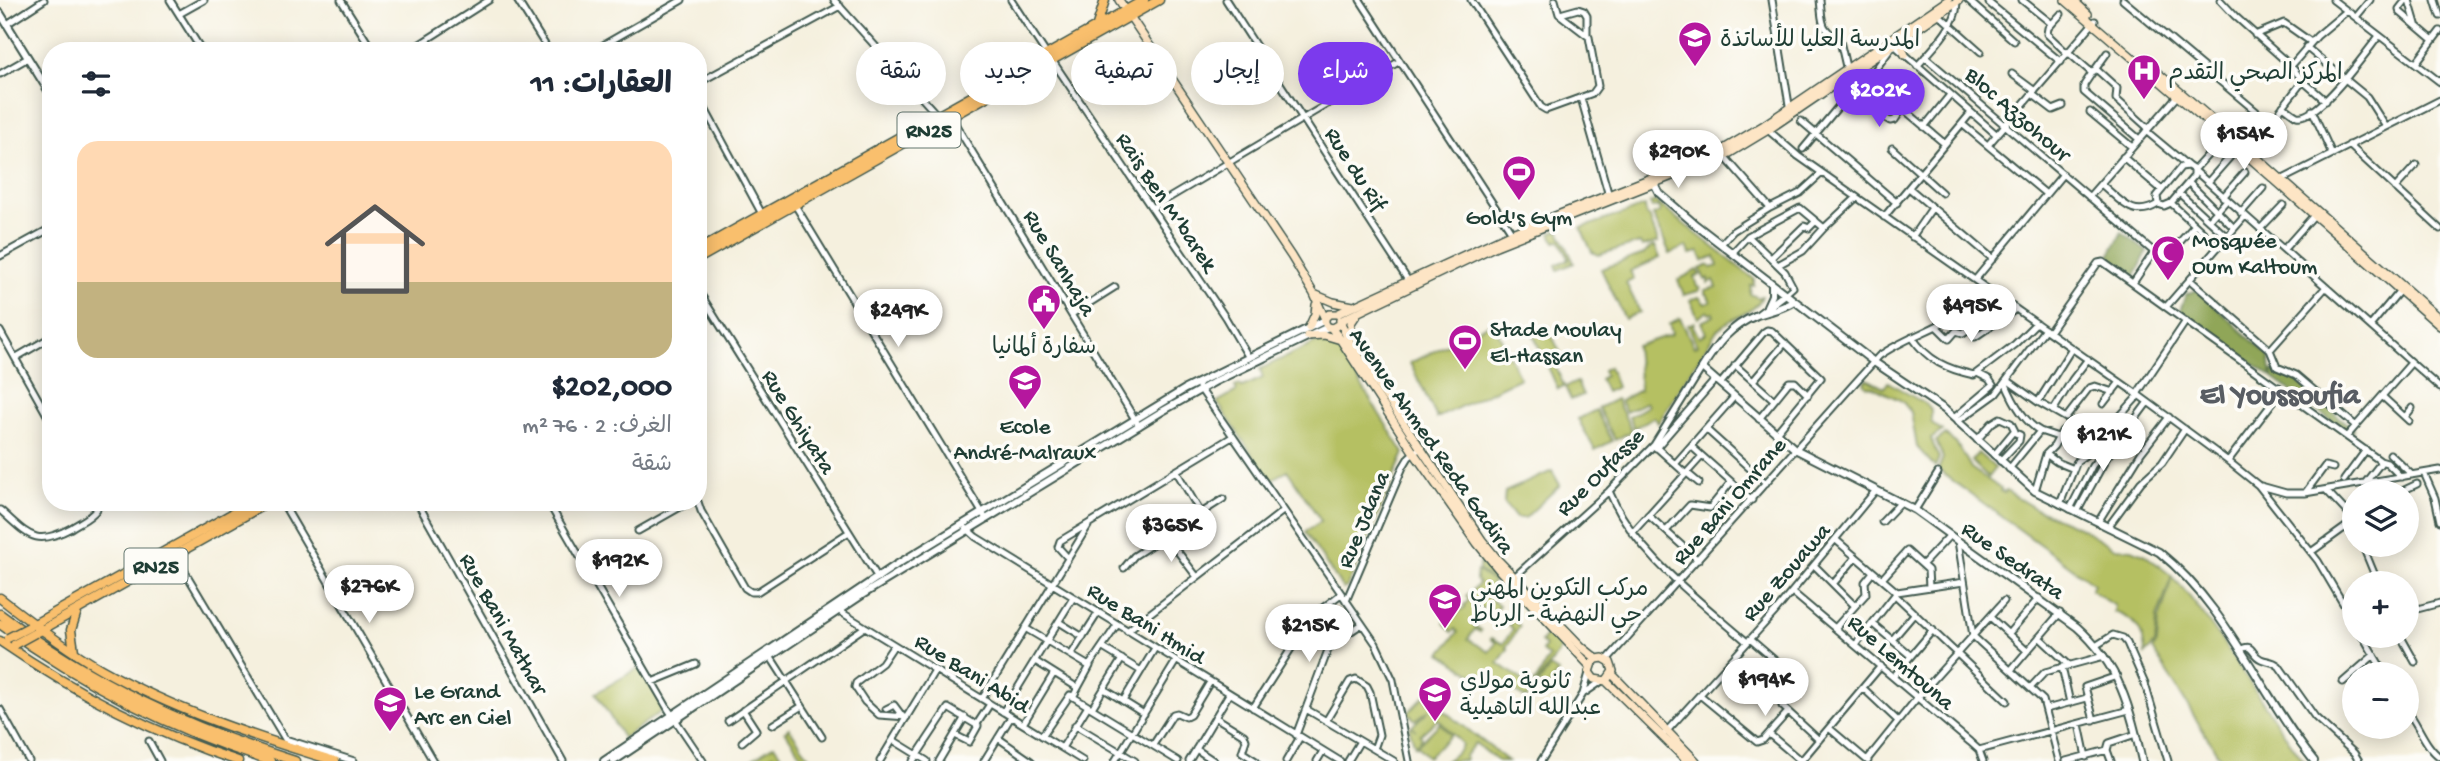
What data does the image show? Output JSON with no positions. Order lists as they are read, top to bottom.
{
  "streets": {
    "main road": ["RN25", "Avenue Ahmed Reda Gadira"],
    "street": [
      "Bloc Azzohour",
      "Rue du Rif",
      "Rais Ben M’barek",
      "Rue Sanhaja",
      "Rue Ghiyata",
      "Rue Oufasse",
      "Rue Bani Omrane",
      "Rue Jdana",
      "Rue Sedrata",
      "Rue Zouawa",
      "Rue Bani Hmid",
      "Rue Bani Mathar",
      "Rue Lemtouna",
      "Rue Bani Abid"
    ]
  },
  "crossings": [
    ["RN25", "Rue Sanhaja"],
    ["Avenue Ahmed Reda Gadira", "Rue Oufasse"],
    ["Avenue Ahmed Reda Gadira", "Rue Bani Omrane"],
    ["Avenue Ahmed Reda Gadira", "Rue Jdana"],
    ["Rue Oufasse", "Rue Sedrata"],
    ["Rue Bani Omrane", "Rue Sedrata"],
    ["Rue Sedrata", "Rue Zouawa"],
    ["Rue Zouawa", "Rue Lemtouna"]
  ],
  "districts": ["El Youssoufia"],
  "places": {
    "school or university": [
      "المدرسة العليا للأساتذة",
      "Ecole André-Malraux",
      "مركب التكوين المهني حي النهضة - الرباط",
      "ثانوية مولاي عبدالله التاهيلية",
      "Le Grand Arc en Ciel"
    ],
    "hospital": ["المركز الصحي التقدم"],
    "sports": ["Gold's Gym", "Stade Moulay El-Hassan"],
    "mosque": ["Mosquée Oum Kaltoum"],
    "public building": ["سفارة ألمانيا"]
  },
  "page": {
    "chip": [
      "شراء",
      "إيجار",
      "تصفية",
      "جديد",
      "شقة"
    ],
    "heading": "العقارات: 11",
    "price": [
      "$202K",
      "$154K",
      "$290K",
      "$495K",
      "$249K",
      "$121K",
      "$365K",
      "$192K",
      "$276K",
      "$215K",
      "$194K"
    ],
    "list": [
      {
        "name": "$202,000",
        "note": "الغرف: 2 · 76 m² · شقة"
      }
    ],
    "map_buttons": ["+", "−"]
  }
}
